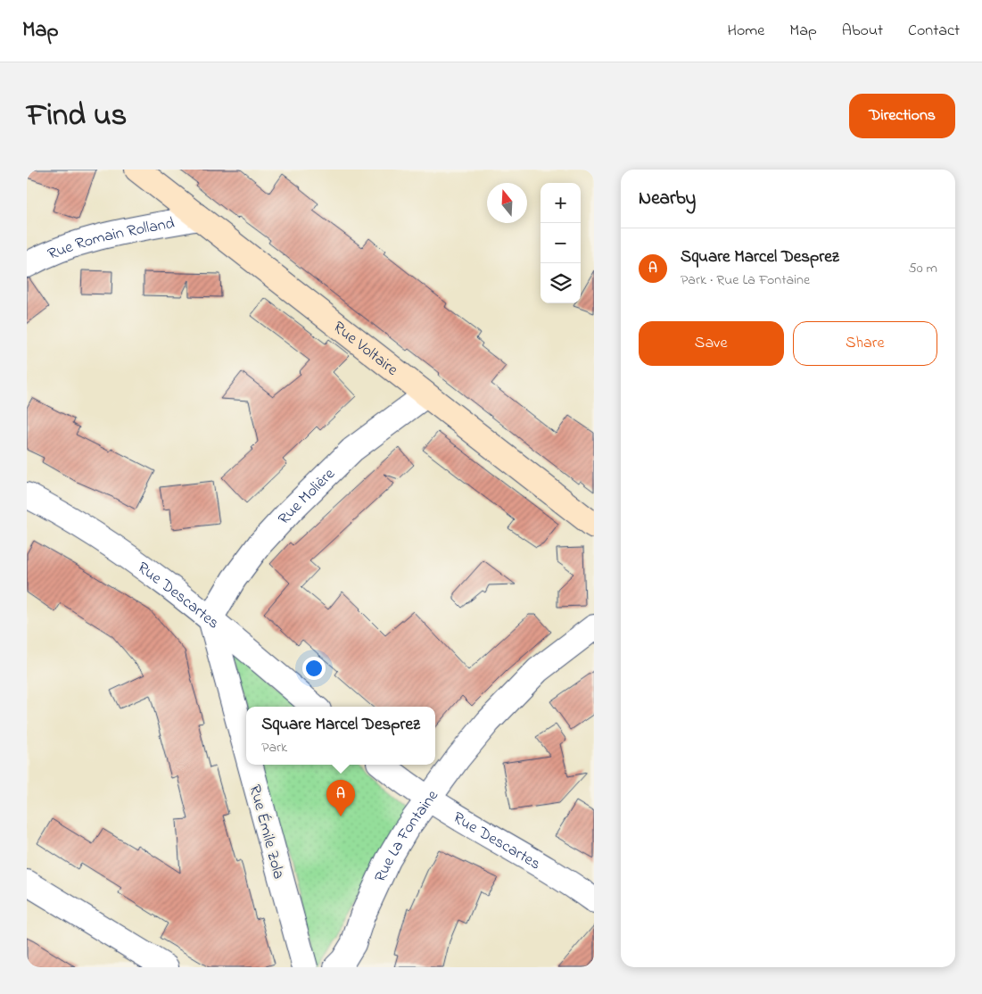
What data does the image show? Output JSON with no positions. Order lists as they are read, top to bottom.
{
  "streets": {
    "street": [
      "Rue Romain Rolland",
      "Rue Voltaire",
      "Rue Molière",
      "Rue Descartes",
      "Rue Émile Zola",
      "Rue La Fontaine"
    ]
  },
  "crossings": [
    ["Rue Romain Rolland", "Rue Voltaire"],
    ["Rue Voltaire", "Rue Molière"],
    ["Rue Molière", "Rue Descartes"],
    ["Rue Molière", "Rue Émile Zola"],
    ["Rue Descartes", "Rue Émile Zola"],
    ["Rue Descartes", "Rue La Fontaine"]
  ],
  "north": "top",
  "page": {
    "header": "Map",
    "nav": [
      "Home",
      "Map",
      "About",
      "Contact"
    ],
    "title": "Find us",
    "buttons": [
      "Directions",
      ["Save", "Share"]
    ],
    "heading": "Nearby",
    "map_buttons": ["+", "−"],
    "list": [
      {
        "mark": "A",
        "name": "Square Marcel Desprez",
        "note": "Park · Rue La Fontaine",
        "value": "50 m"
      }
    ],
    "popup": ["Square Marcel Desprez", "Park"],
    "pins": "A"
  }
}
